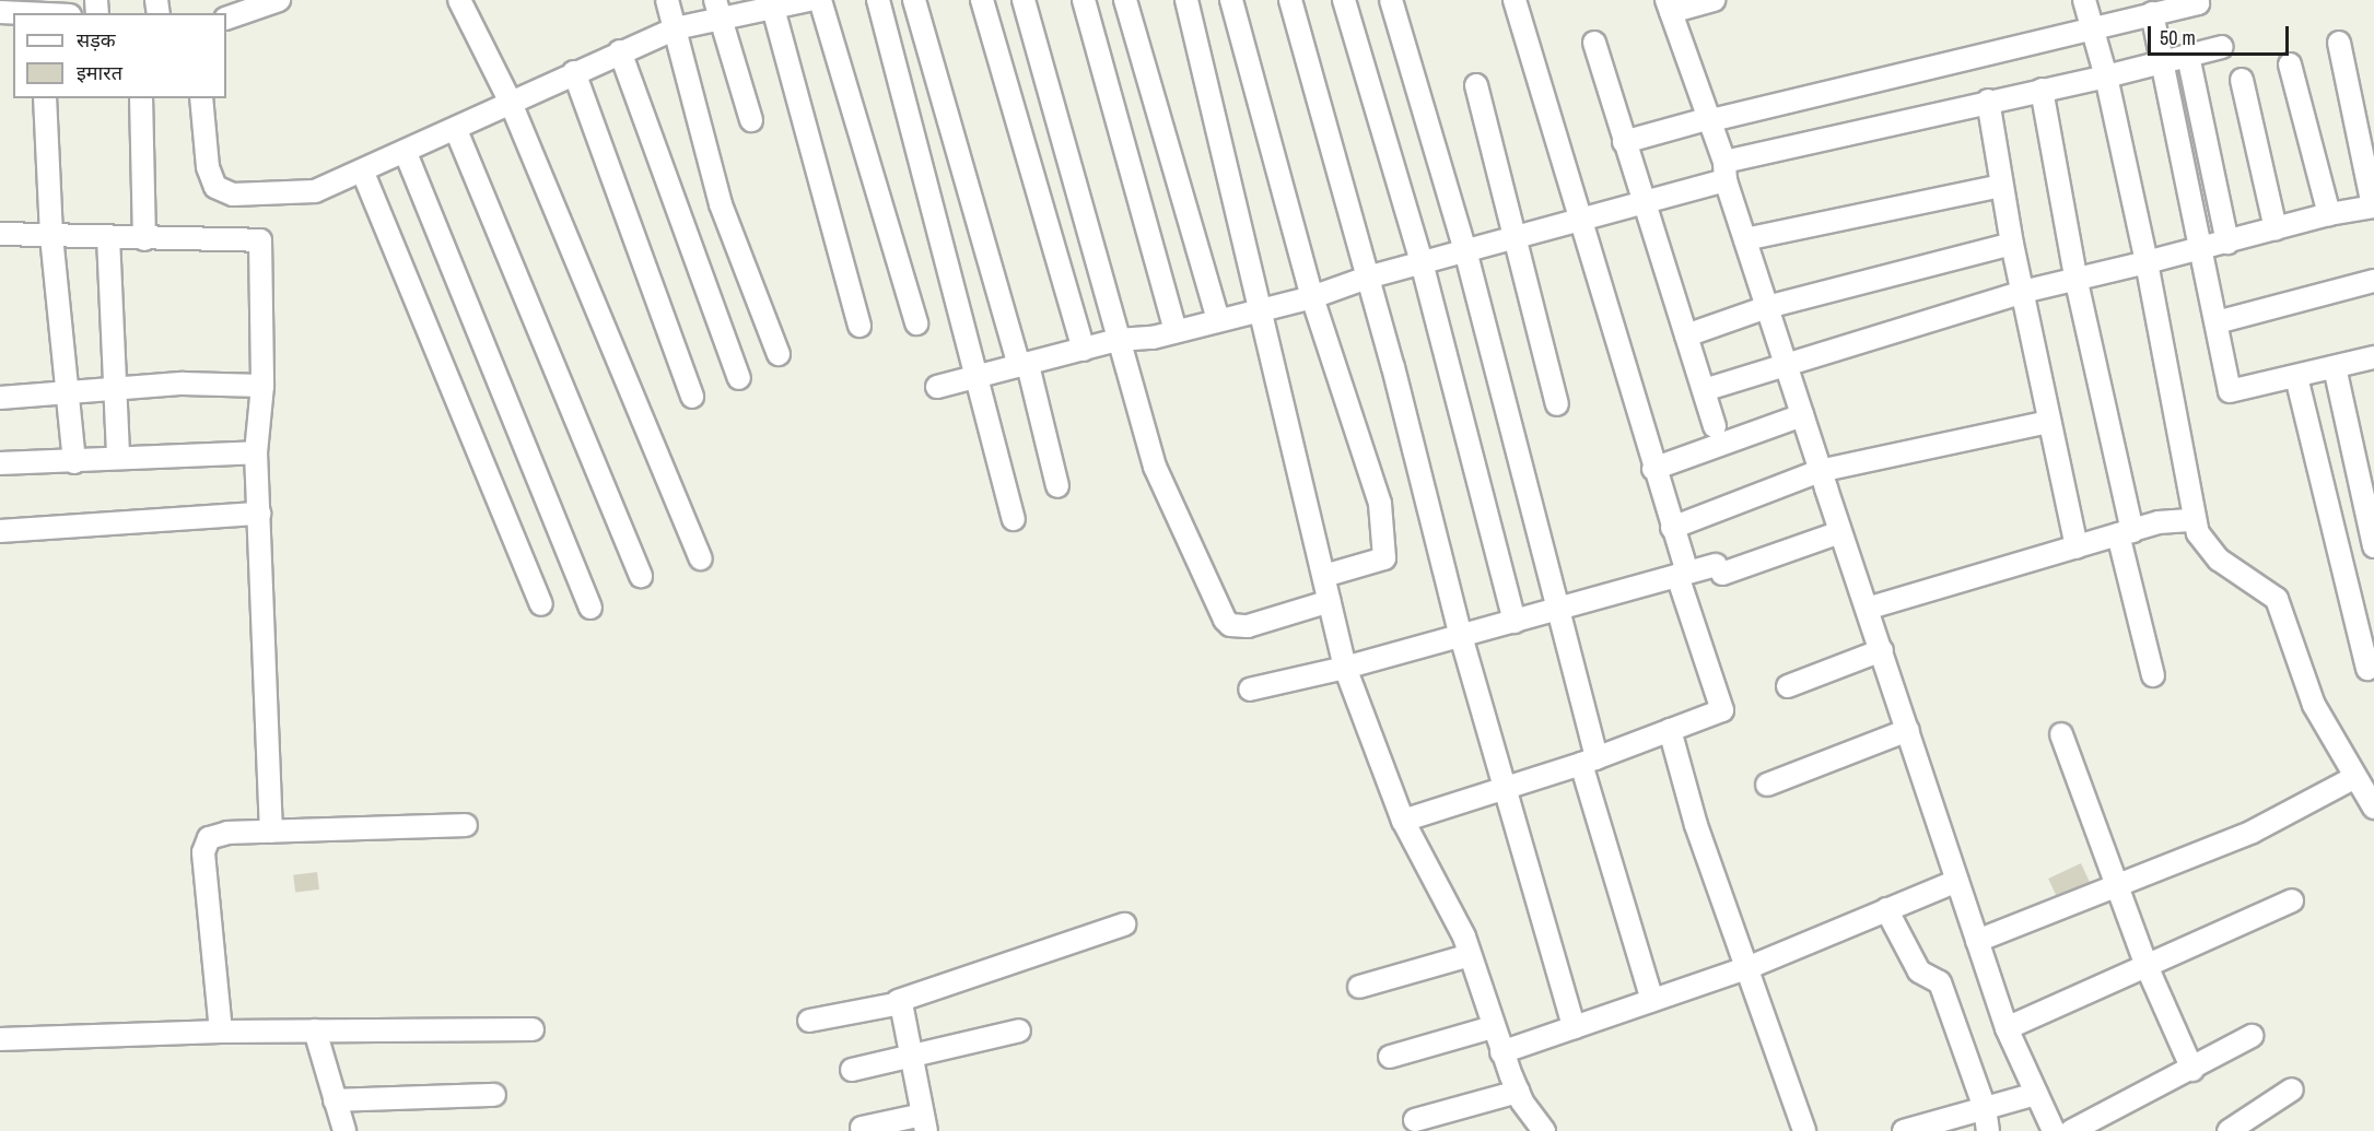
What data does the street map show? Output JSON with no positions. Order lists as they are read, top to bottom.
{
  "legend": ["सड़क", "इमारत"],
  "scale_bar": "50 m"
}
